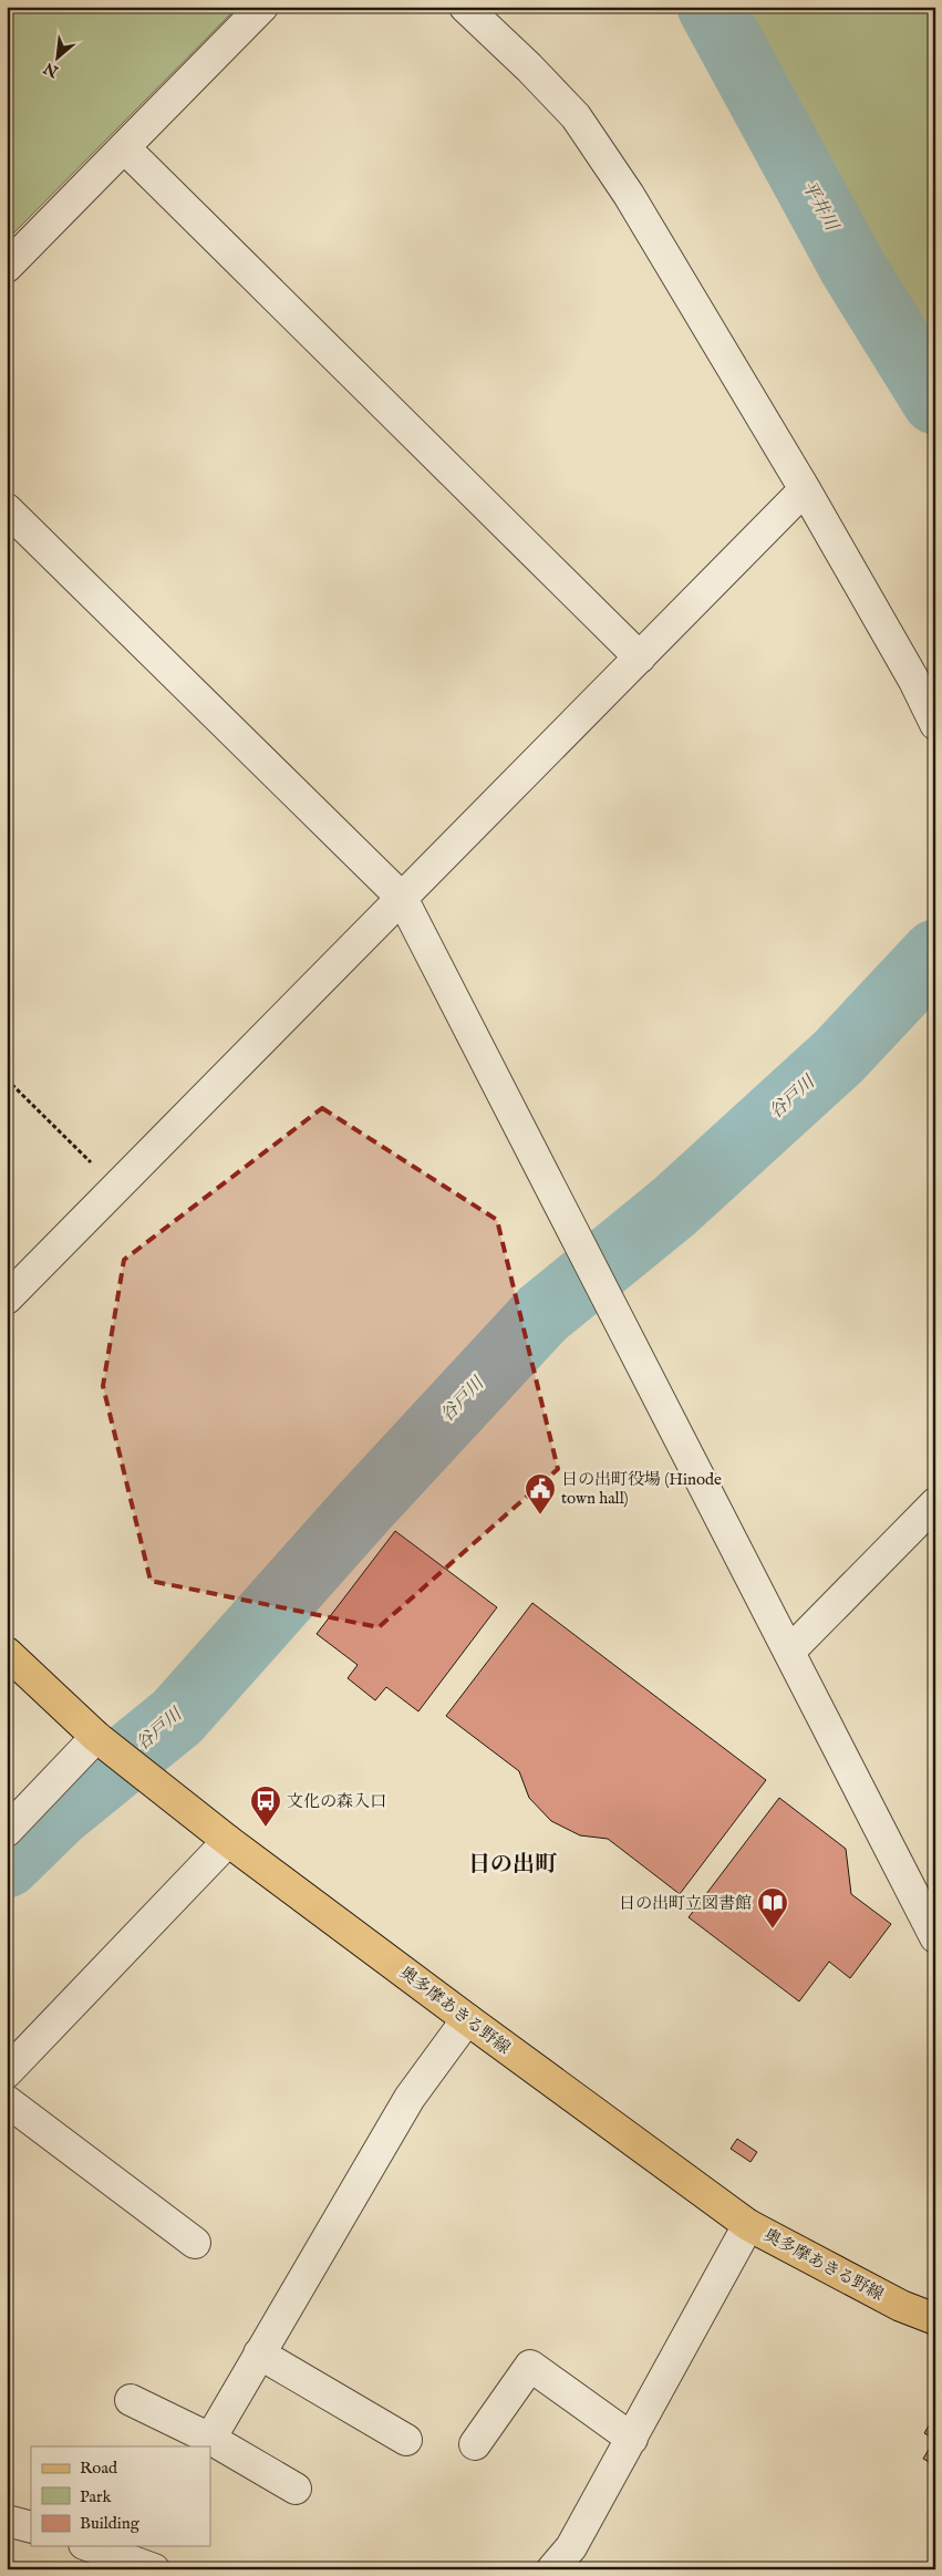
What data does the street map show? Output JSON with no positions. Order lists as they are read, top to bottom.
{
  "streets": {
    "main road": ["奥多摩あきる野線"]
  },
  "districts": ["日の出町"],
  "water": ["平井川", "谷戸川"],
  "places": {
    "public building": ["日の出町役場 (Hinode town hall)"],
    "bus stop": ["文化の森入口"],
    "library": ["日の出町立図書館"]
  },
  "legend": ["Road", "Park", "Building"],
  "north": "bottom left"
}
